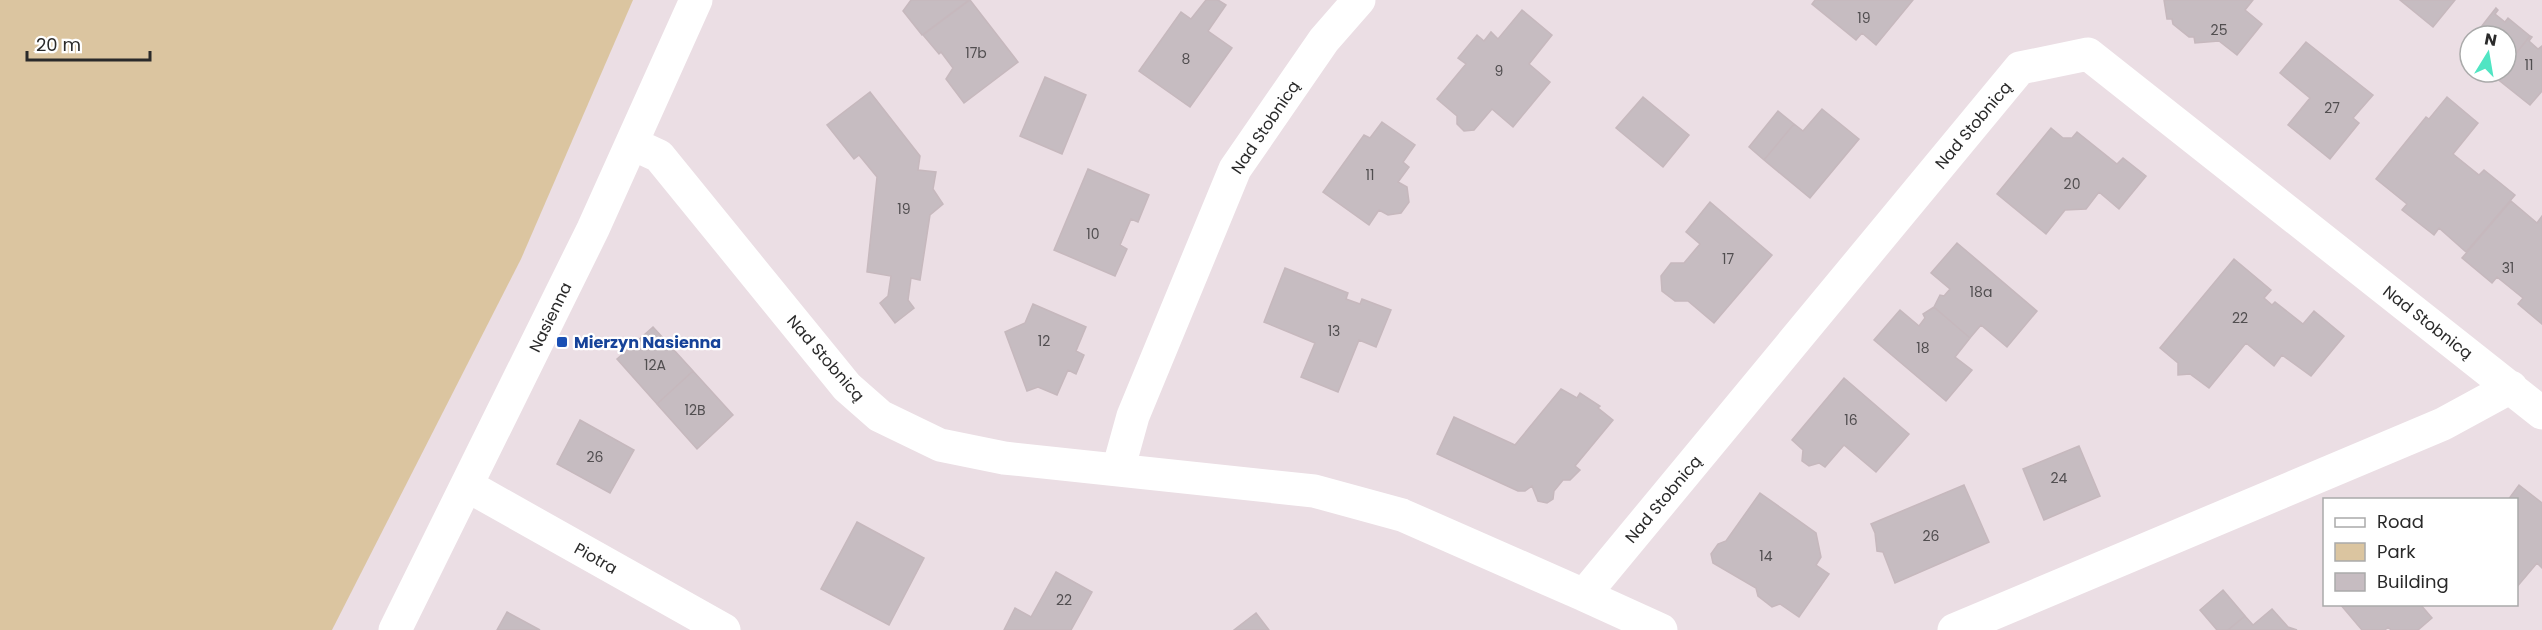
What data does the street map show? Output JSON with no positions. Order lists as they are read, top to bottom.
{
  "streets": {
    "street": ["Nad Stobnicą", "Nasienna", "Piotra"]
  },
  "crossings": [
    ["Nad Stobnicą", "Nasienna"],
    ["Nasienna", "Piotra"]
  ],
  "places": {
    "transit": ["Mierzyn Nasienna"]
  },
  "house_numbers": [
    "19",
    "25",
    "17b",
    "8",
    "11",
    "9",
    "27",
    "11",
    "20",
    "19",
    "10",
    "17",
    "31",
    "18a",
    "22",
    "13",
    "12",
    "18",
    "12A",
    "12B",
    "16",
    "26",
    "24",
    "26",
    "14",
    "22"
  ],
  "legend": ["Road", "Park", "Building"],
  "scale_bar": "20 m",
  "north": "top"
}
